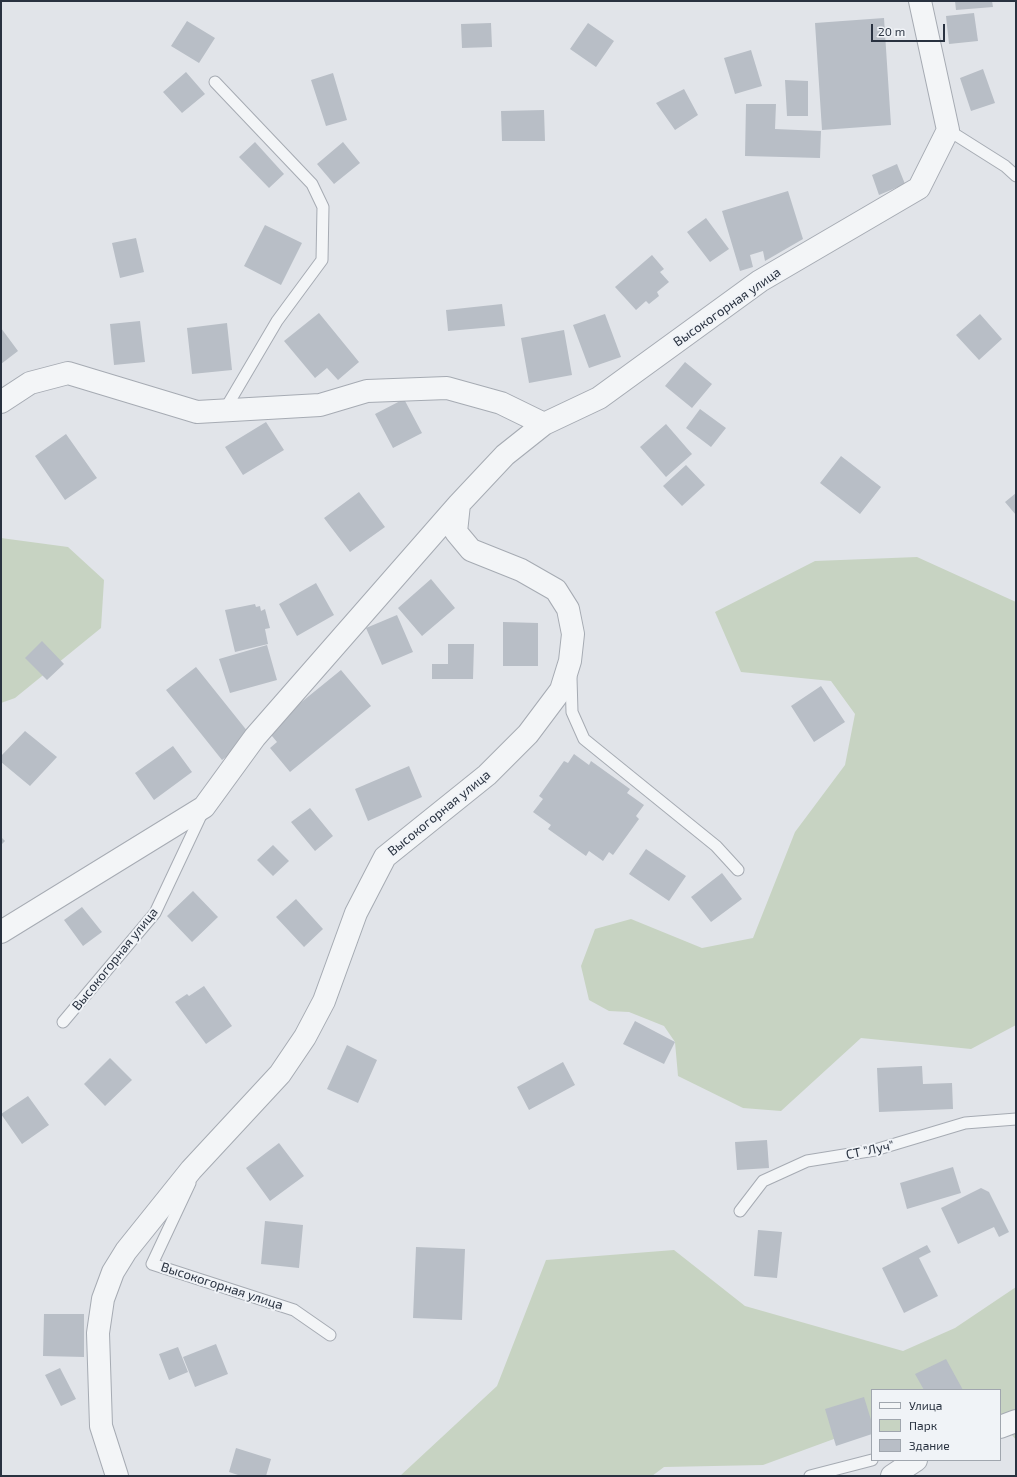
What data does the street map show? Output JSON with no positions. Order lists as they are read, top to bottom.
{
  "streets": {
    "street": ["Высокогорная улица"],
    "lane": ["СТ \"Луч\""]
  },
  "legend": ["Улица", "Парк", "Здание"],
  "scale_bar": "20 m"
}
